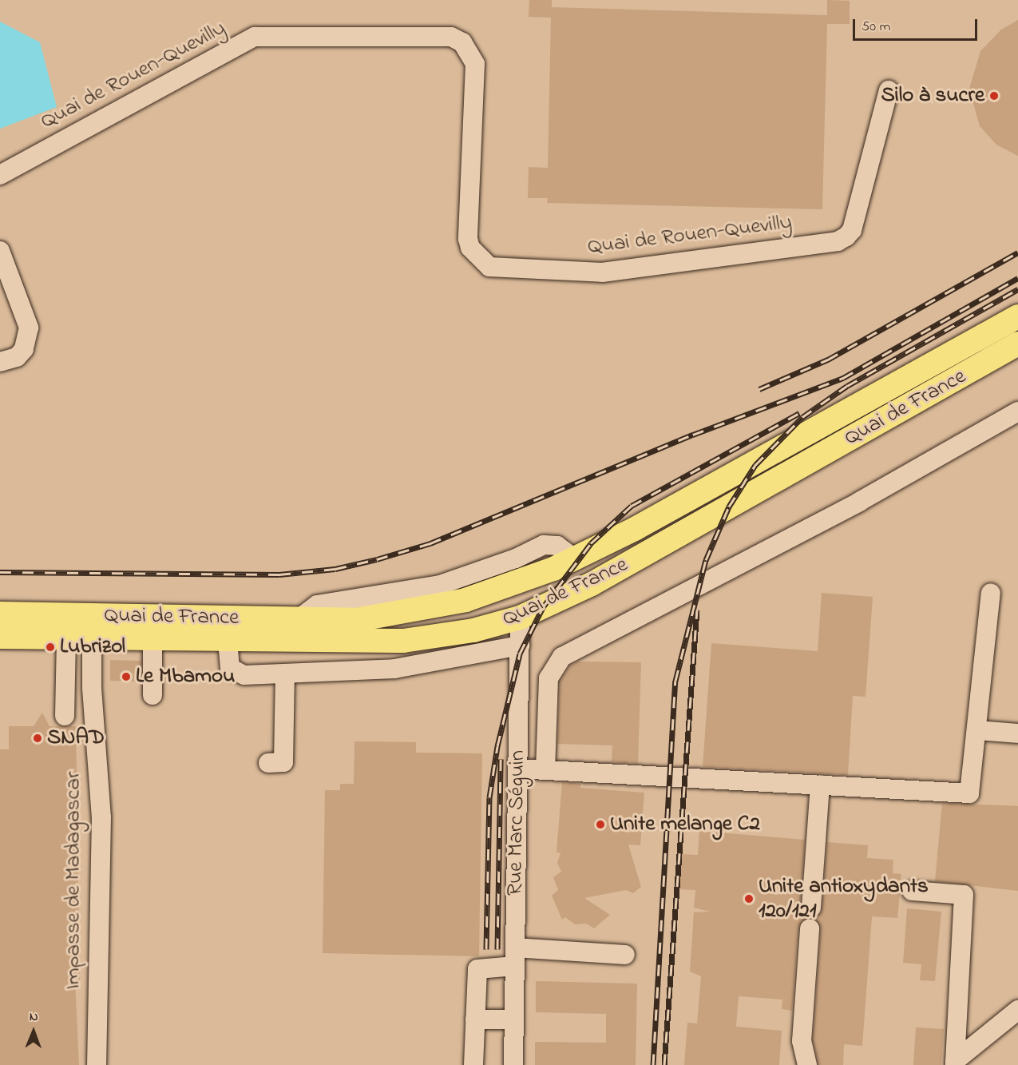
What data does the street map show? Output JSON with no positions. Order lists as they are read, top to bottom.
{
  "streets": {
    "main road": ["Quai de France", "Rue Marc Séguin"],
    "street": ["Quai de Rouen-Quevilly", "Impasse de Madagascar"]
  },
  "crossings": [
    ["Quai de France", "Rue Marc Séguin"],
    ["Quai de France", "Impasse de Madagascar"]
  ],
  "places": [
    "Silo à sucre",
    "Lubrizol",
    "Le Mbamou",
    "SNAD",
    "Unite melange C2",
    "Unite antioxydants 120/121"
  ],
  "scale_bar": "50 m",
  "north": "top"
}
